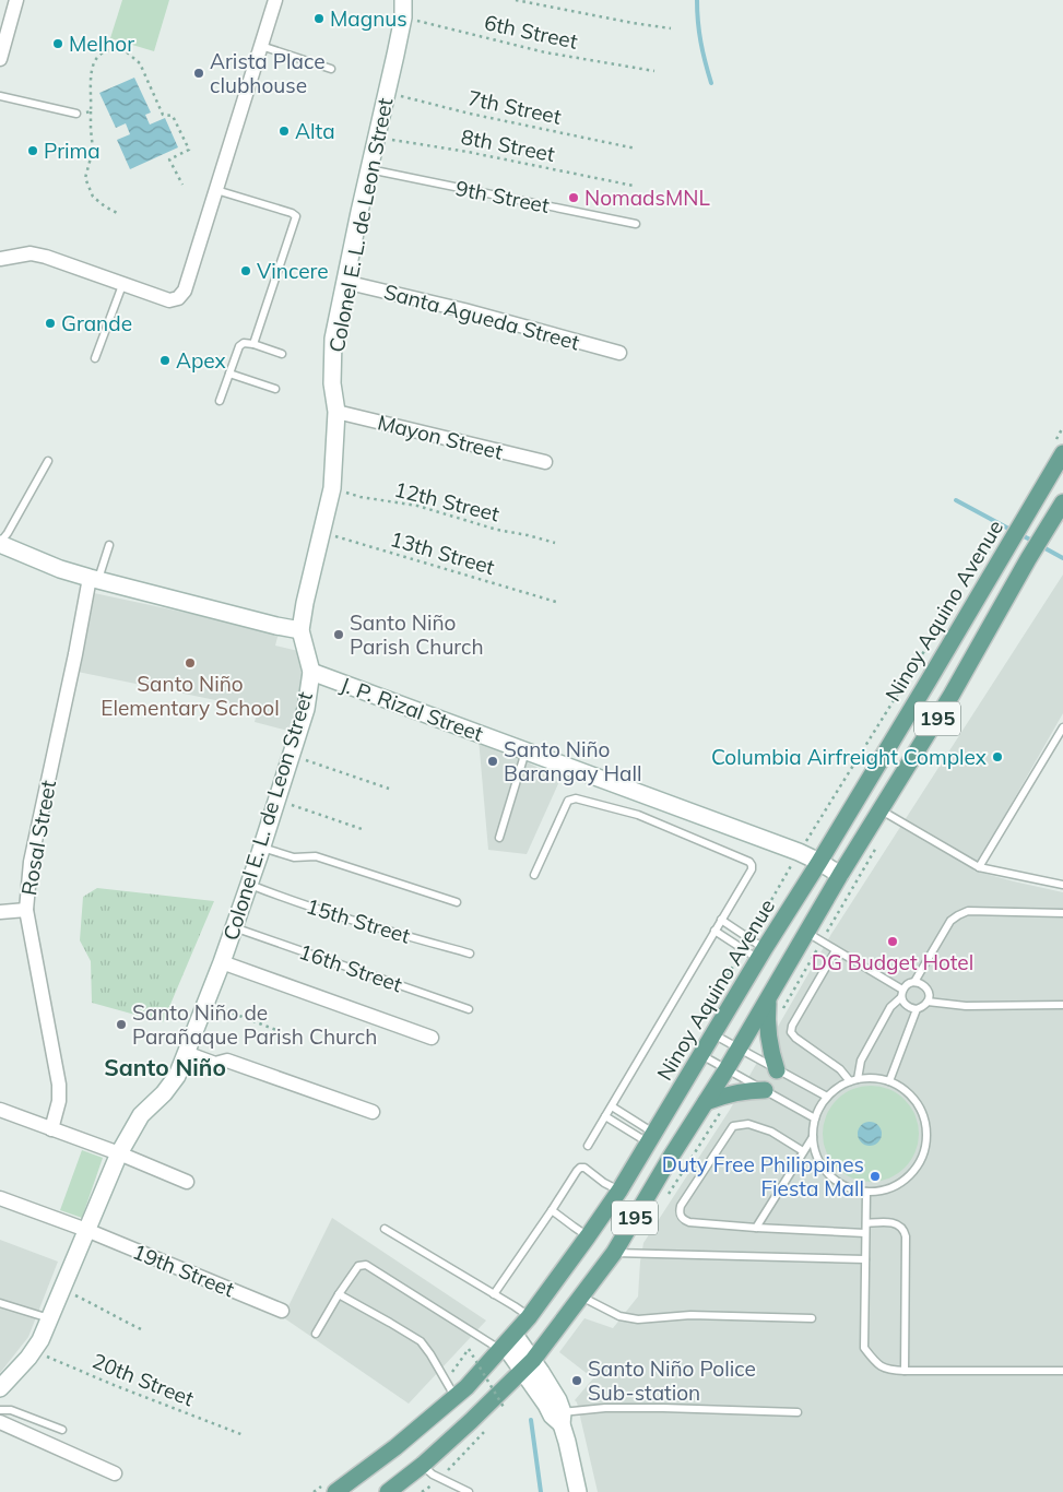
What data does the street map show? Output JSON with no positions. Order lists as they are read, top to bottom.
{
  "streets": {
    "main road": ["Ninoy Aquino Avenue", "195"],
    "street": [
      "Colonel E. L. de Leon Street",
      "Santa Agueda Street",
      "Mayon Street",
      "J. P. Rizal Street",
      "Rosal Street",
      "19th Street"
    ],
    "lane": ["9th Street", "15th Street", "16th Street"],
    "path": [
      "6th Street",
      "7th Street",
      "8th Street",
      "12th Street",
      "13th Street",
      "20th Street"
    ]
  },
  "crossings": [
    ["6th Street", "Colonel E. L. de Leon Street"],
    ["7th Street", "Colonel E. L. de Leon Street"],
    ["8th Street", "Colonel E. L. de Leon Street"],
    ["9th Street", "Colonel E. L. de Leon Street"],
    ["Colonel E. L. de Leon Street", "Santa Agueda Street"],
    ["Colonel E. L. de Leon Street", "Mayon Street"],
    ["Colonel E. L. de Leon Street", "12th Street"],
    ["Colonel E. L. de Leon Street", "13th Street"],
    ["Colonel E. L. de Leon Street", "J. P. Rizal Street"],
    ["Colonel E. L. de Leon Street", "15th Street"],
    ["Colonel E. L. de Leon Street", "16th Street"],
    ["Colonel E. L. de Leon Street", "19th Street"],
    ["Colonel E. L. de Leon Street", "20th Street"],
    ["Ninoy Aquino Avenue", "J. P. Rizal Street"],
    ["J. P. Rizal Street", "195"]
  ],
  "districts": ["Santo Niño"],
  "places": [
    "Magnus",
    "Melhor",
    "Arista Place clubhouse",
    "Alta",
    "Prima",
    "NomadsMNL",
    "Vincere",
    "Grande",
    "Apex",
    "Santo Niño Parish Church",
    "Santo Niño Elementary School",
    "Columbia Airfreight Complex",
    "Santo Niño Barangay Hall",
    "DG Budget Hotel",
    "Santo Niño de Parañaque Parish Church",
    "Duty Free Philippines Fiesta Mall",
    "Santo Niño Police Sub-station"
  ]
}
